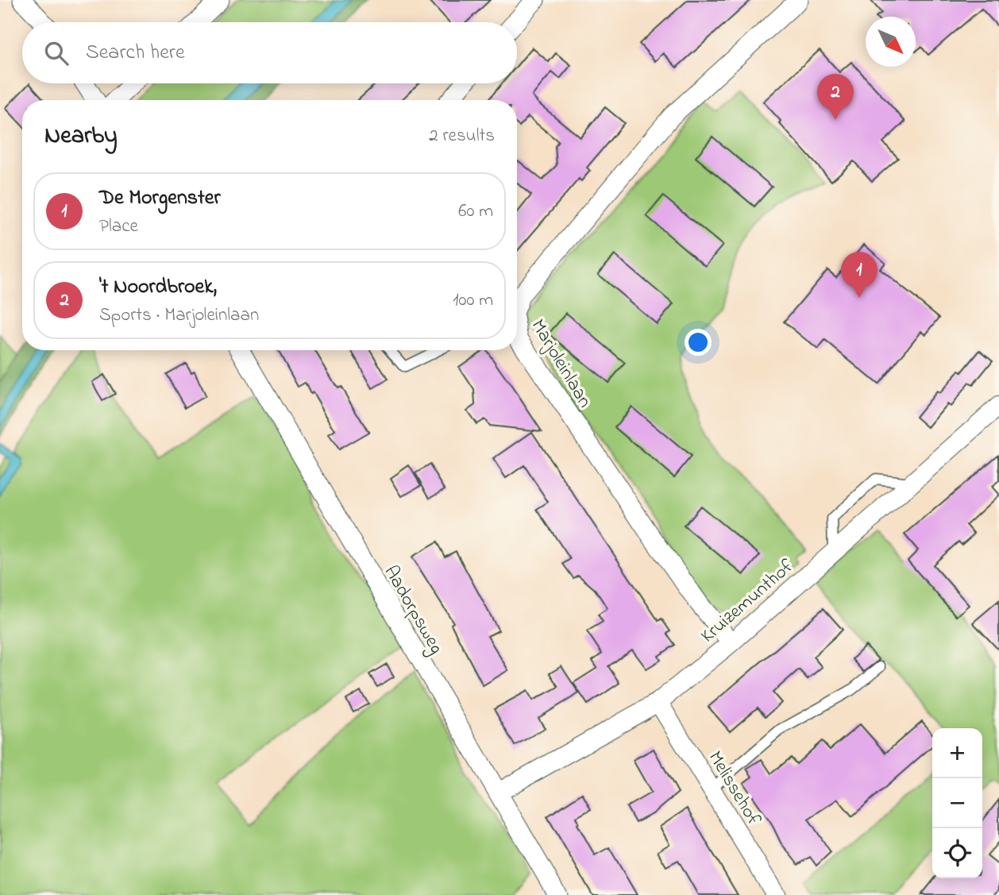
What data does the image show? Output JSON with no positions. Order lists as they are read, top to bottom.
{
  "streets": {
    "street": [
      "Marjoleinlaan",
      "Kruizemunthof",
      "Aadorpsweg",
      "Melissehof"
    ]
  },
  "crossings": [
    ["Marjoleinlaan", "Kruizemunthof"],
    ["Kruizemunthof", "Aadorpsweg"],
    ["Kruizemunthof", "Melissehof"]
  ],
  "north": "bottom right",
  "page": {
    "search": "Search here",
    "pins": ["2", "1"],
    "heading": ["Nearby", "2 results"],
    "list": [
      {
        "mark": "1",
        "name": "De Morgenster",
        "note": "Place",
        "value": "60 m"
      },
      {
        "mark": "2",
        "name": "'t Noordbroek,",
        "note": "Sports · Marjoleinlaan",
        "value": "100 m"
      }
    ],
    "map_buttons": ["+", "−"]
  }
}
